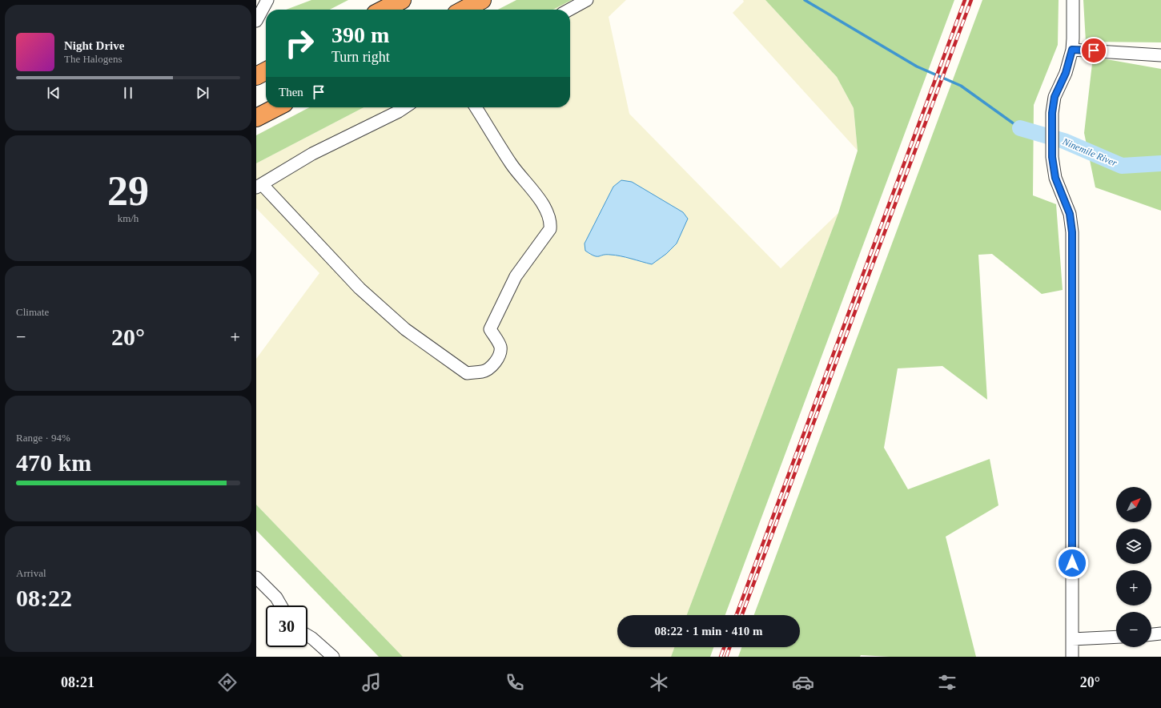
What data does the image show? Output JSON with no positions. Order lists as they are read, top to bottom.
{
  "water": ["Ninemile River"],
  "north": "top right",
  "page": {
    "turn": ["390 m", "Turn right"],
    "song": ["Night Drive", "The Halogens"],
    "then": "Then",
    "tile": [
      ["29", "km/h"],
      "Climate",
      ["Range · 94%", "470 km"],
      ["Arrival", "08:22"]
    ],
    "heat": ["−", "20°", "+"],
    "map_buttons": ["+", "−"],
    "limit": "30",
    "trip": "08:22 · 1 min · 410 m",
    "tabs": ["08:21", "20°"]
  }
}
